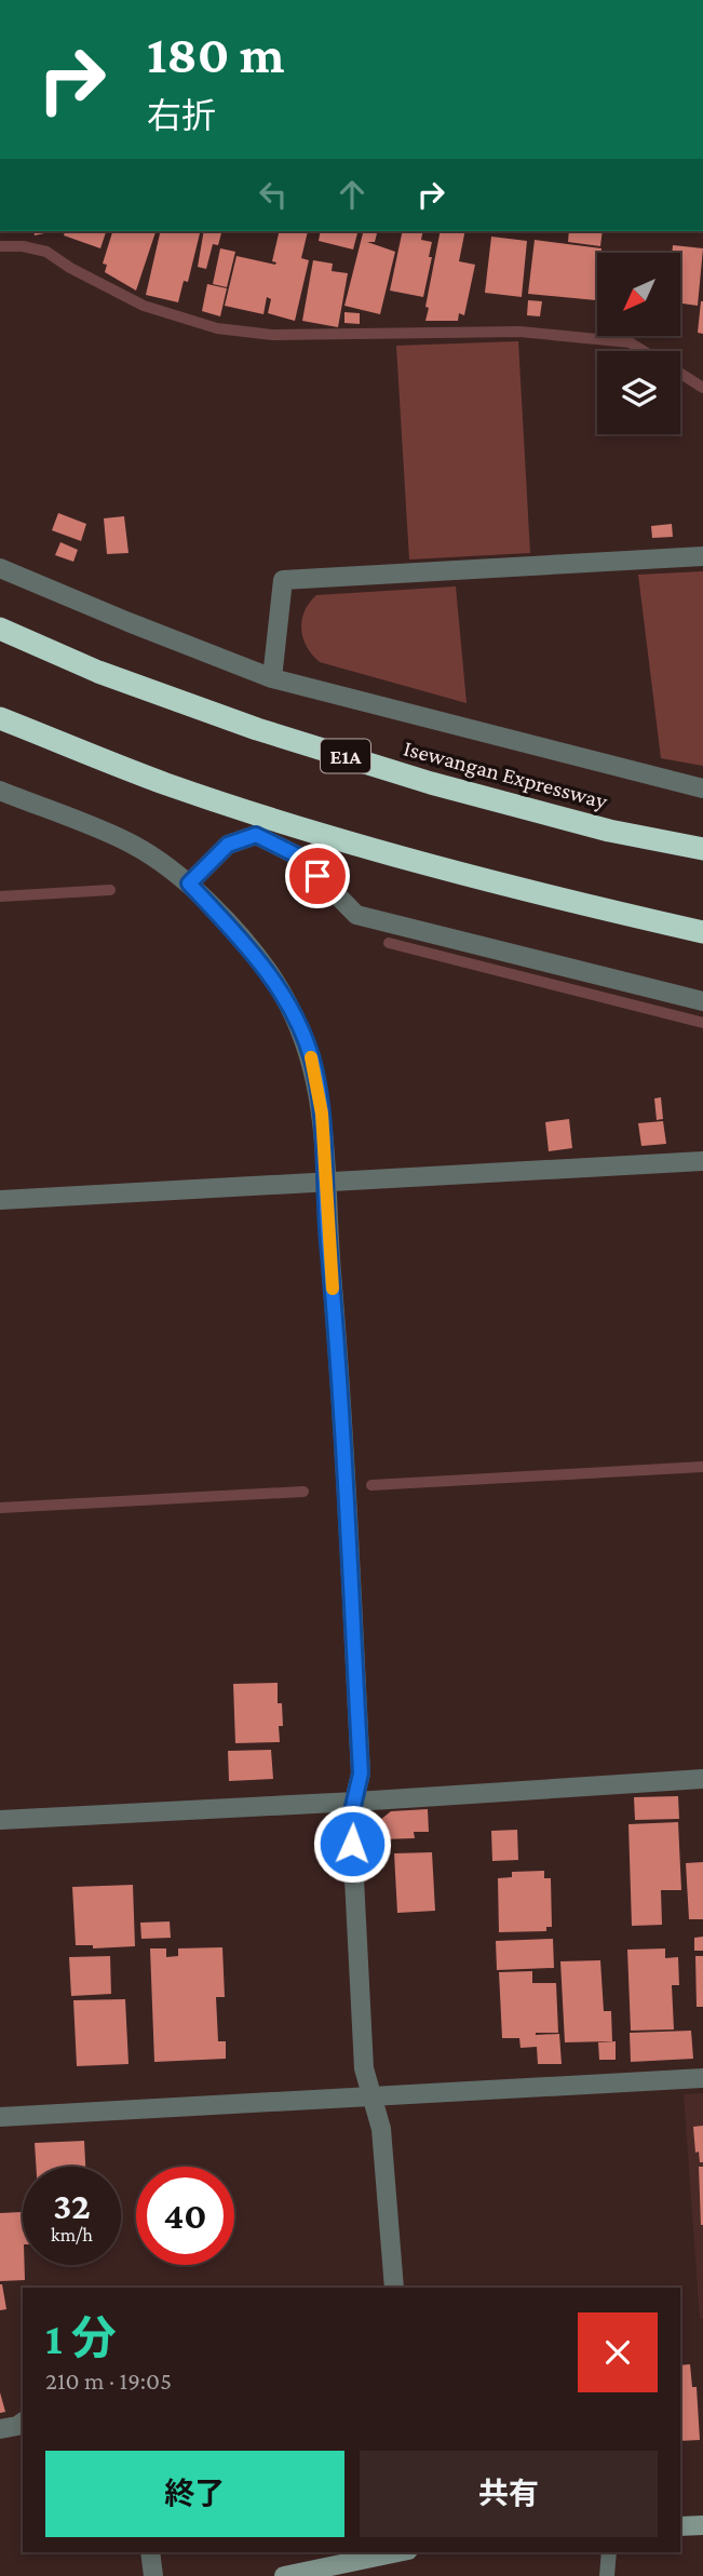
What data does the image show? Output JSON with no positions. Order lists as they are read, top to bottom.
{
  "streets": {
    "highway": ["E1A", "Isewangan Expressway"]
  },
  "north": "bottom left",
  "page": {
    "turn": ["180 m", "右折"],
    "speed": "32 km/h",
    "limit": "40",
    "heading": ["1 分", "210 m · 19:05"],
    "buttons": ["終了", "共有"]
  }
}
